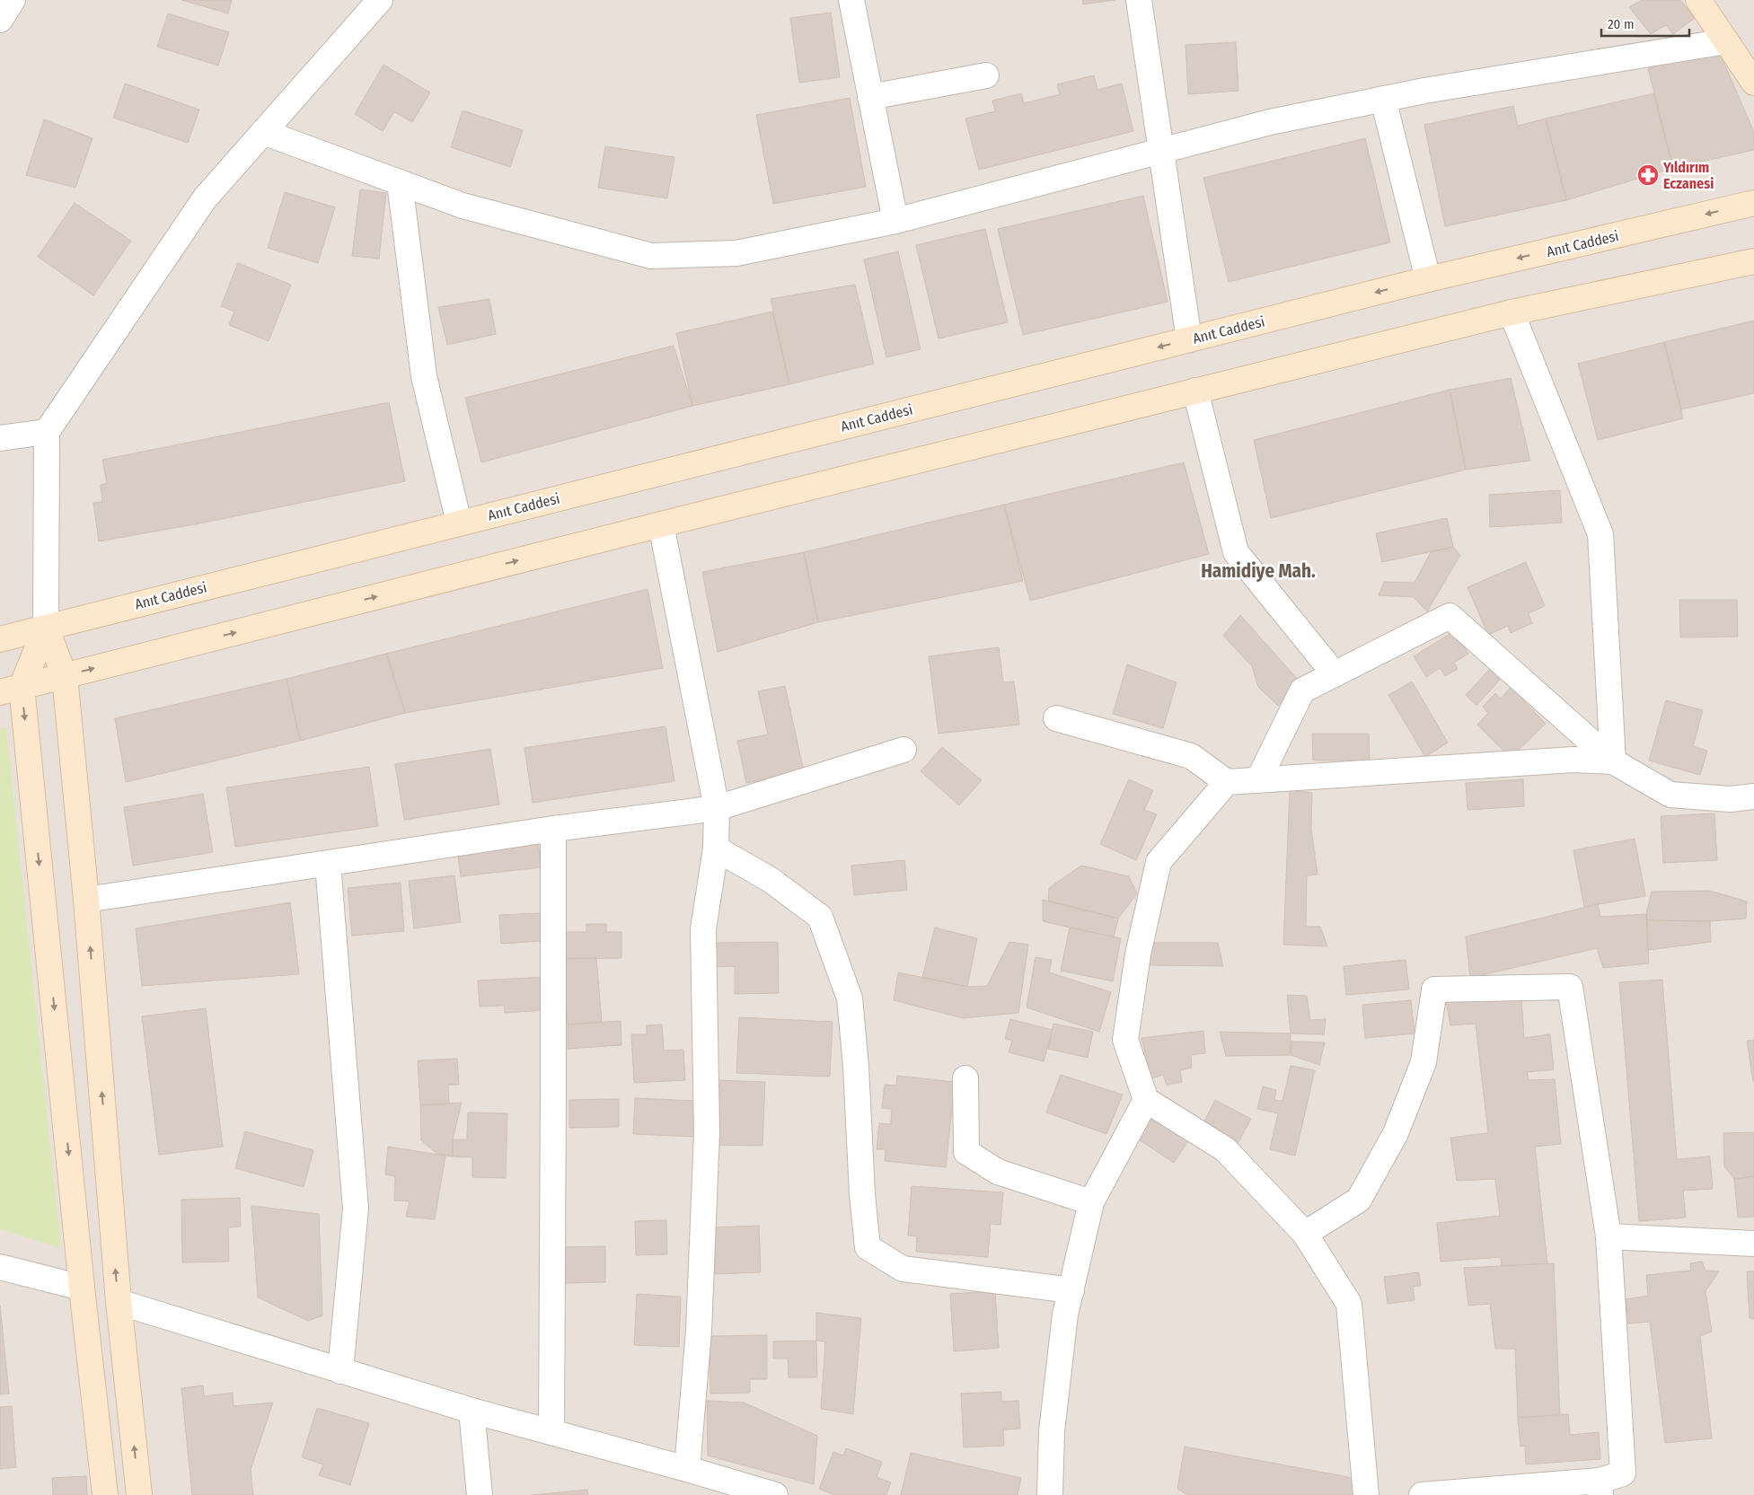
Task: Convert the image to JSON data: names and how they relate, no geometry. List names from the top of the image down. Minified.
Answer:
{"streets":{"main road":["Anıt Caddesi"]},"districts":["Hamidiye Mah."],"places":{"pharmacy":["Yıldırım Eczanesi"]},"scale_bar":"20 m"}
